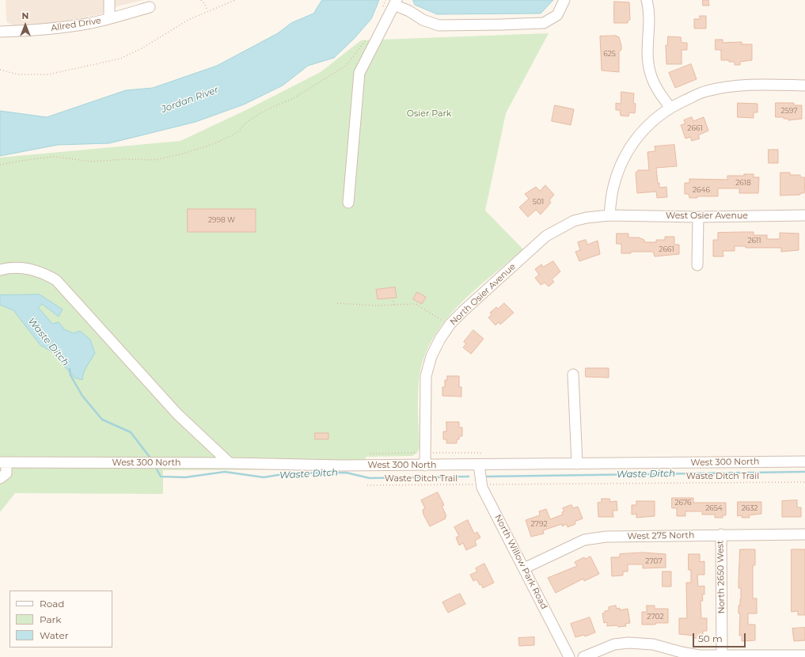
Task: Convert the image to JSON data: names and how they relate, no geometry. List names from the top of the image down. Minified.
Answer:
{"streets":{"street":["Allred Drive","West Osier Avenue","North Osier Avenue","West 300 North","West 275 North","North Willow Park Road","North 2650 West"],"path":["Waste Ditch Trail"]},"crossings":[["West Osier Avenue","North Osier Avenue"],["North Osier Avenue","West 300 North"],["West 300 North","North Willow Park Road"],["West 275 North","North Willow Park Road"],["West 275 North","North 2650 West"]],"water":["Jordan River","Waste Ditch"],"parks":["Osier Park"],"house_numbers":["625","2597","2661","2618","2646","501","2998 W","2611","2661","2676","2654","2632","2792","2707","2702"],"legend":["Road","Park","Water"],"scale_bar":"50 m","north":"top"}
